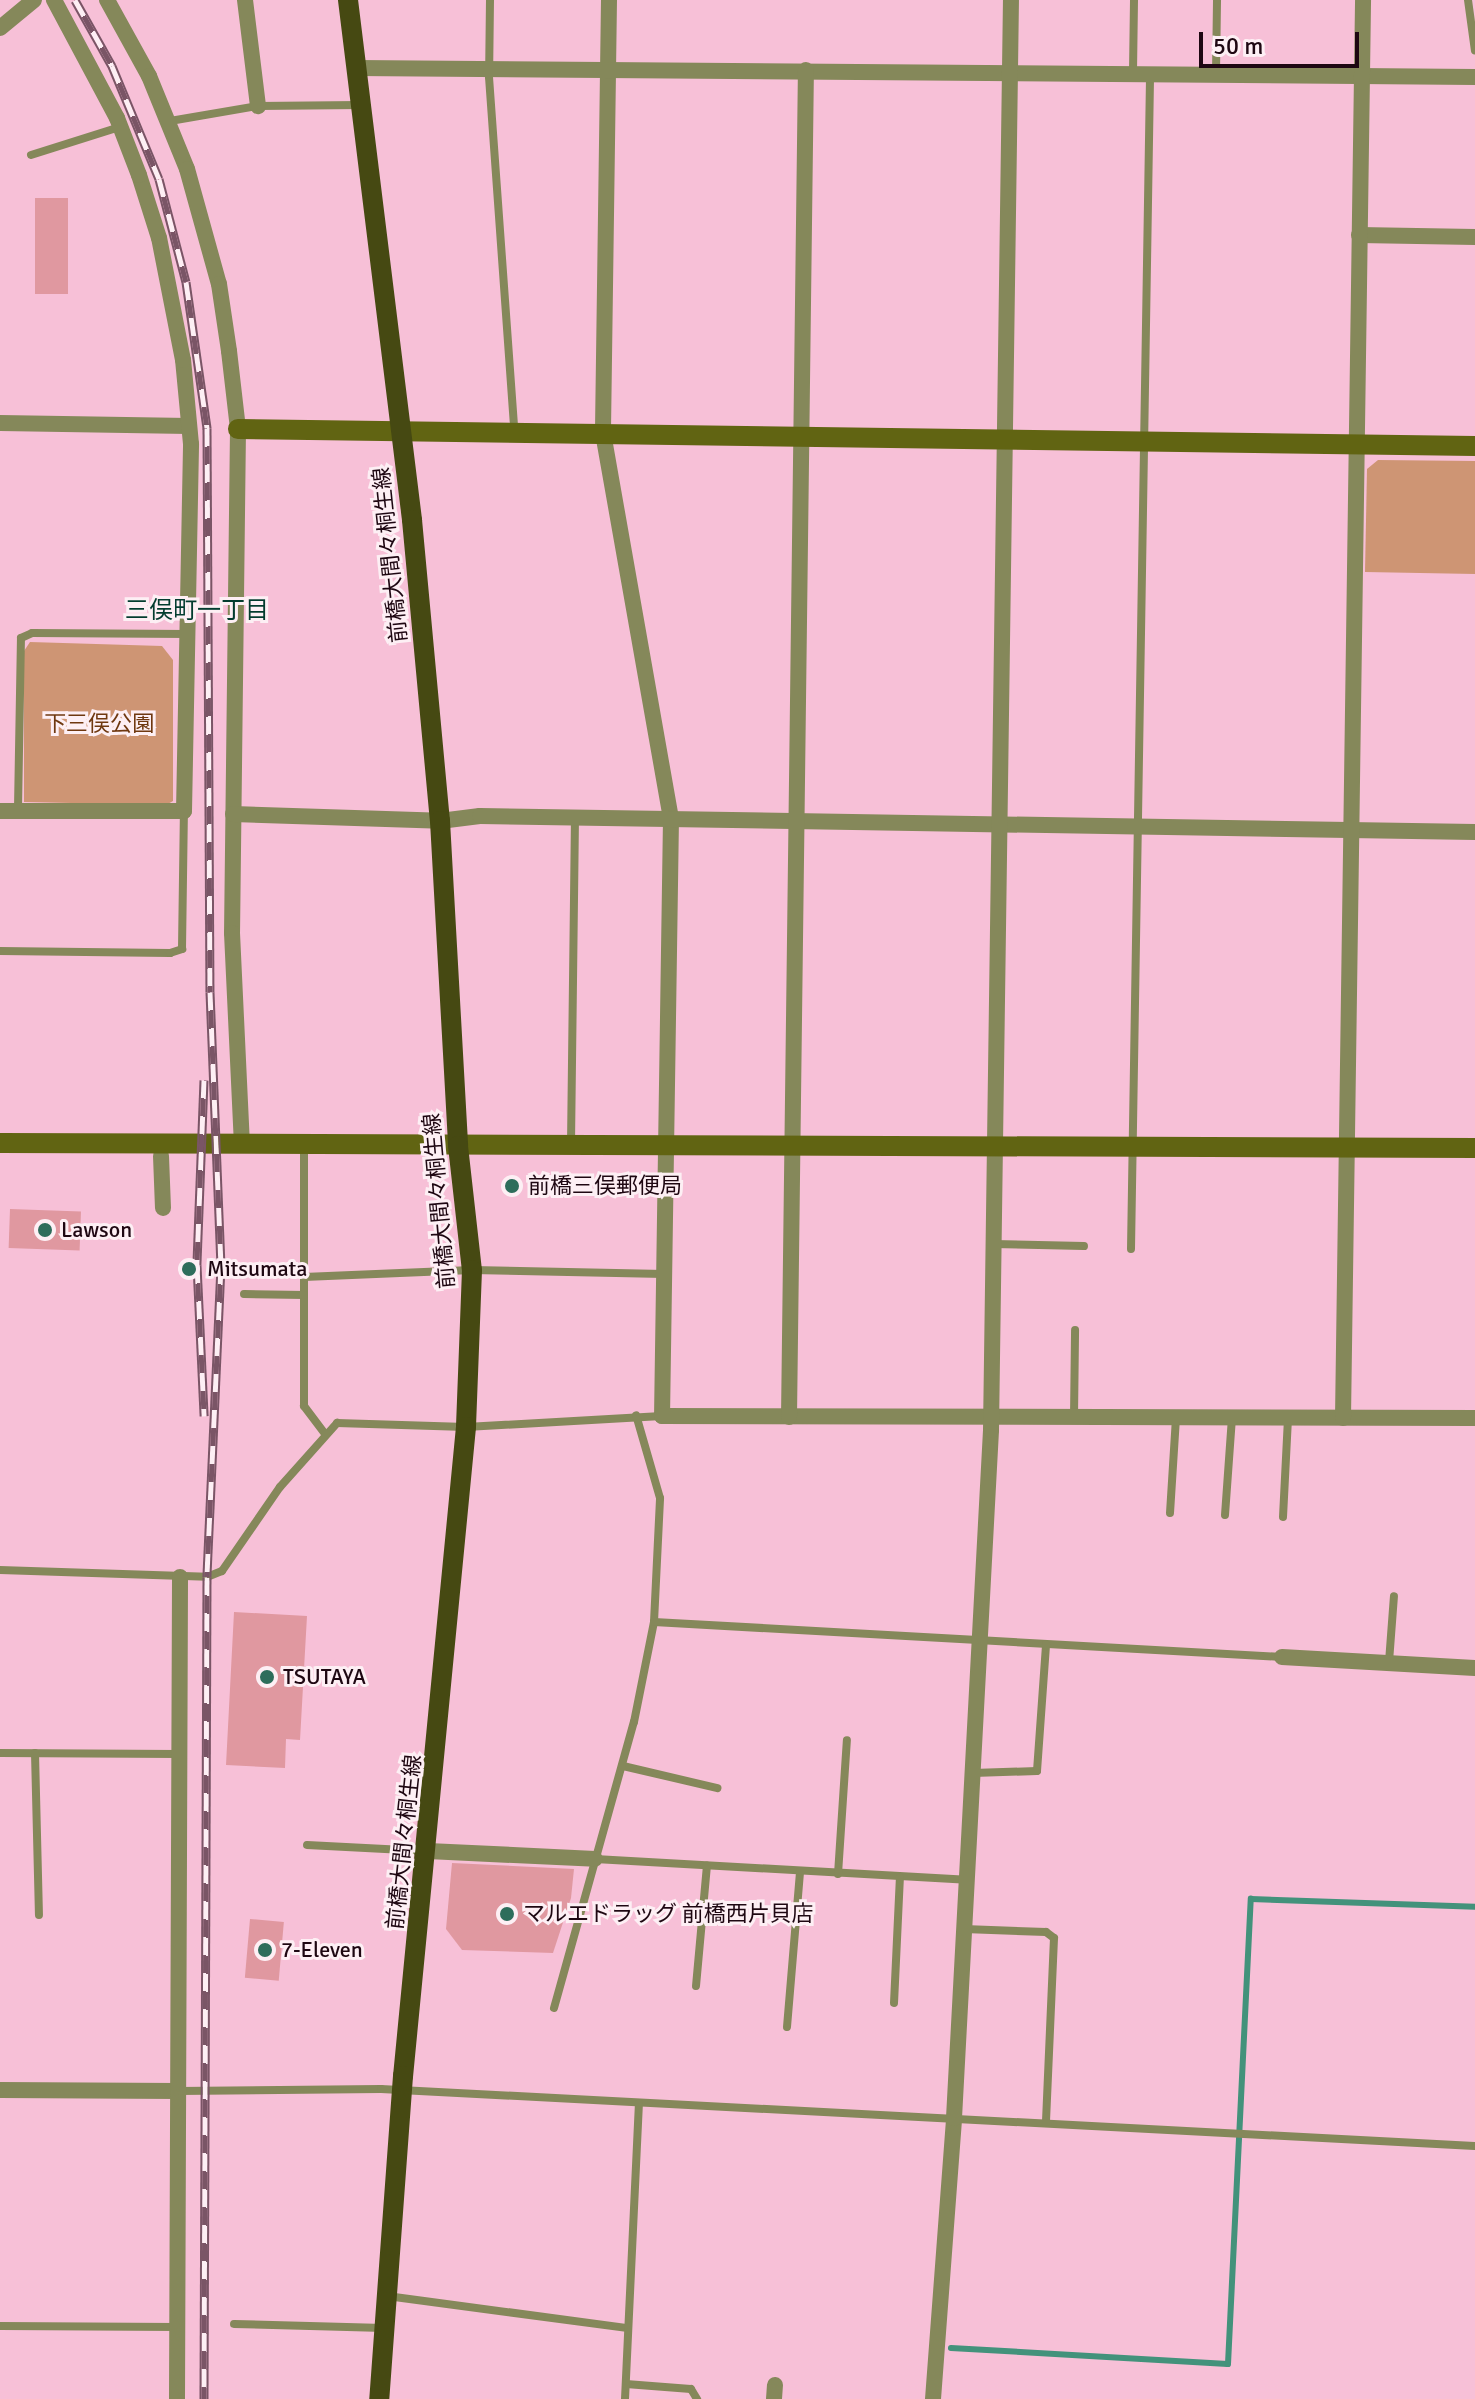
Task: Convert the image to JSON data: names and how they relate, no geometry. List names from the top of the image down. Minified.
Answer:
{"streets":{"main road":["前橋大間々桐生線"]},"districts":["三俣町一丁目"],"parks":["下三俣公園"],"places":["前橋三俣郵便局","Lawson","Mitsumata","TSUTAYA","マルエドラッグ 前橋西片貝店","7-Eleven"],"scale_bar":"50 m"}
